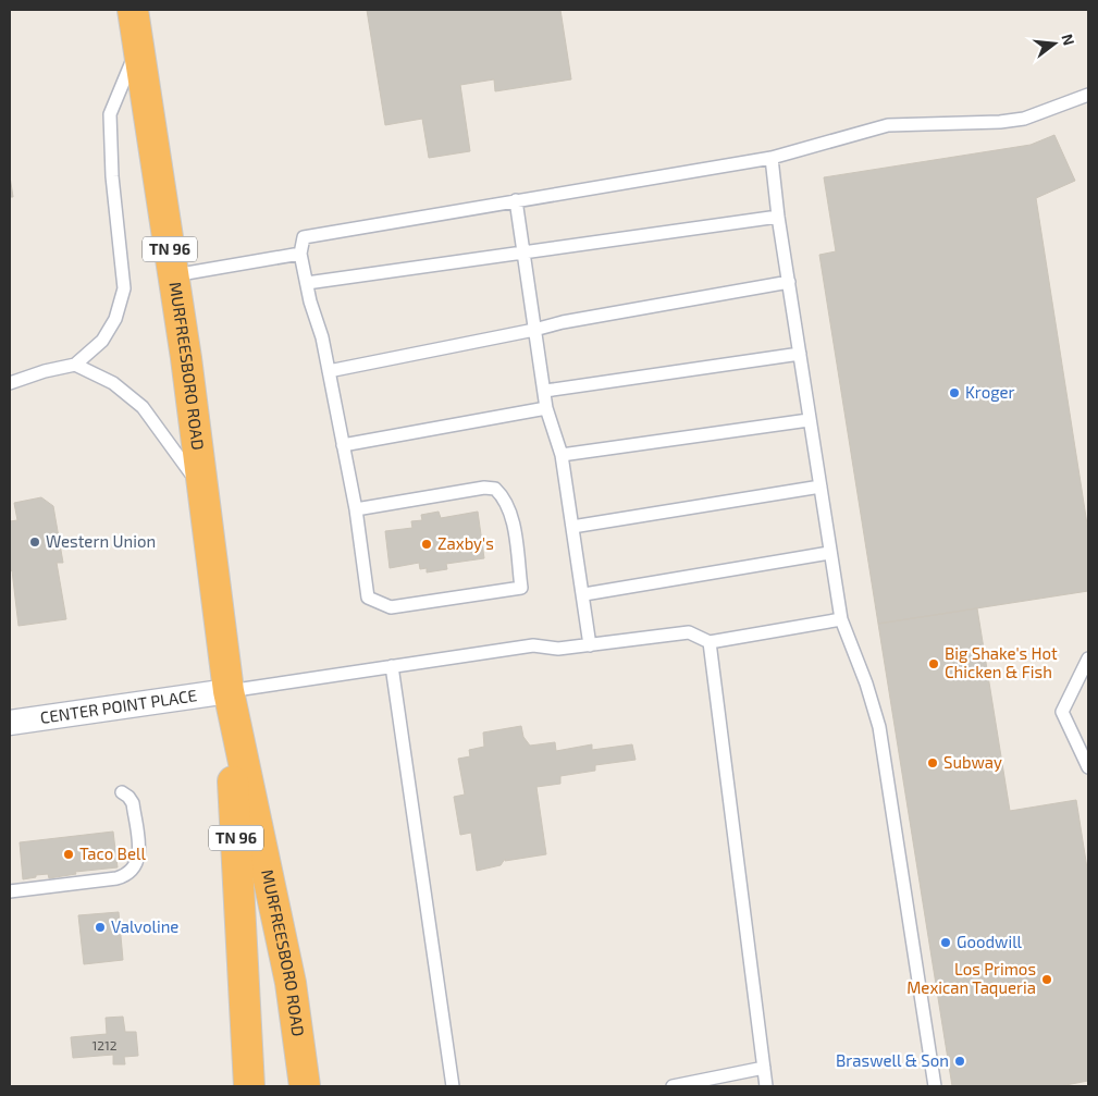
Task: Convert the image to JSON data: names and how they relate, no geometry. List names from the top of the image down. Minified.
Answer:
{"streets":{"highway":["TN 96","MURFREESBORO ROAD"],"street":["CENTER POINT PLACE"]},"crossings":[["MURFREESBORO ROAD","CENTER POINT PLACE"]],"places":["Kroger","Western Union","Zaxby's","Big Shake's Hot Chicken & Fish","Subway","Taco Bell","Valvoline","Goodwill","Los Primos Mexican Taqueria","Braswell & Son"],"house_numbers":["1212"],"north":"right"}
